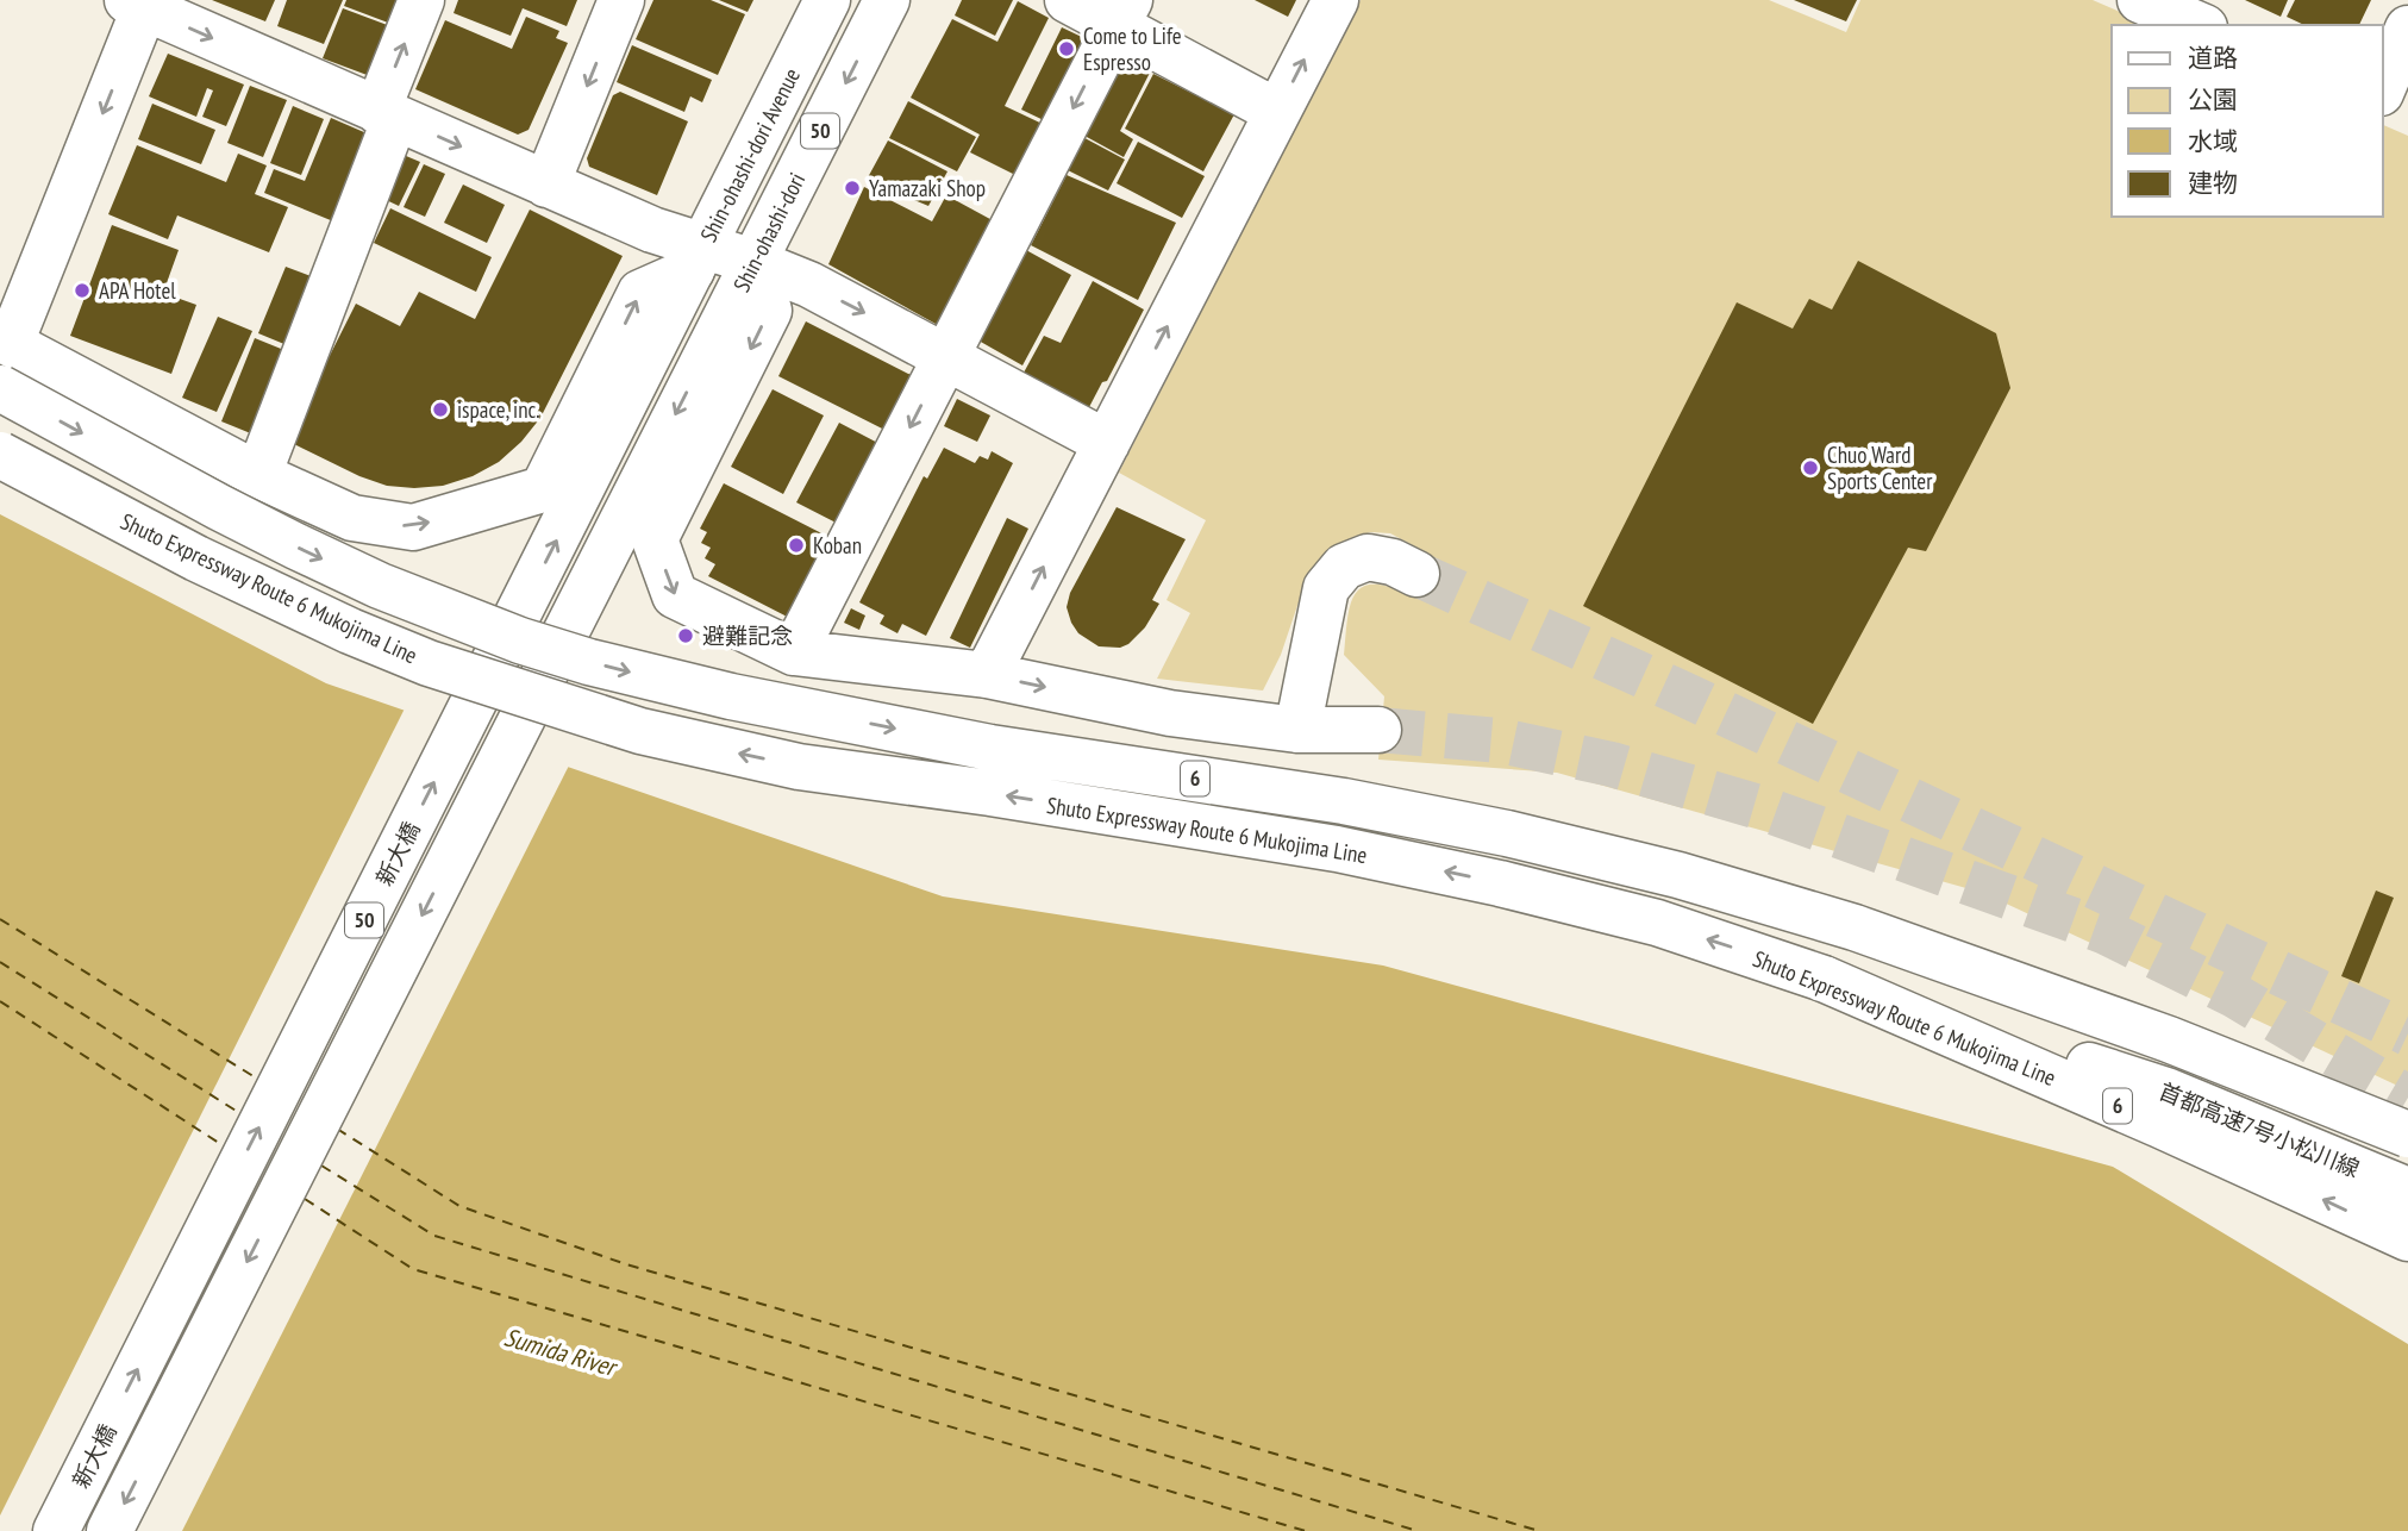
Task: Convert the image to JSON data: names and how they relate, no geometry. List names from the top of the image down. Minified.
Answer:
{"streets":{"main road":["50","Shin-ohashi-dori Avenue","Shin-ohashi-dori","Shuto Expressway Route 6 Mukojima Line","6","新大橋","首都高速7号小松川線"]},"crossings":[["Shin-ohashi-dori Avenue","新大橋"],["Shuto Expressway Route 6 Mukojima Line","首都高速7号小松川線"]],"water":["Sumida River"],"places":["Come to Life Espresso","Yamazaki Shop","APA Hotel","ispace, inc.","Chuo Ward Sports Center","Koban","避難記念"],"legend":["道路","公園","水域","建物"]}
